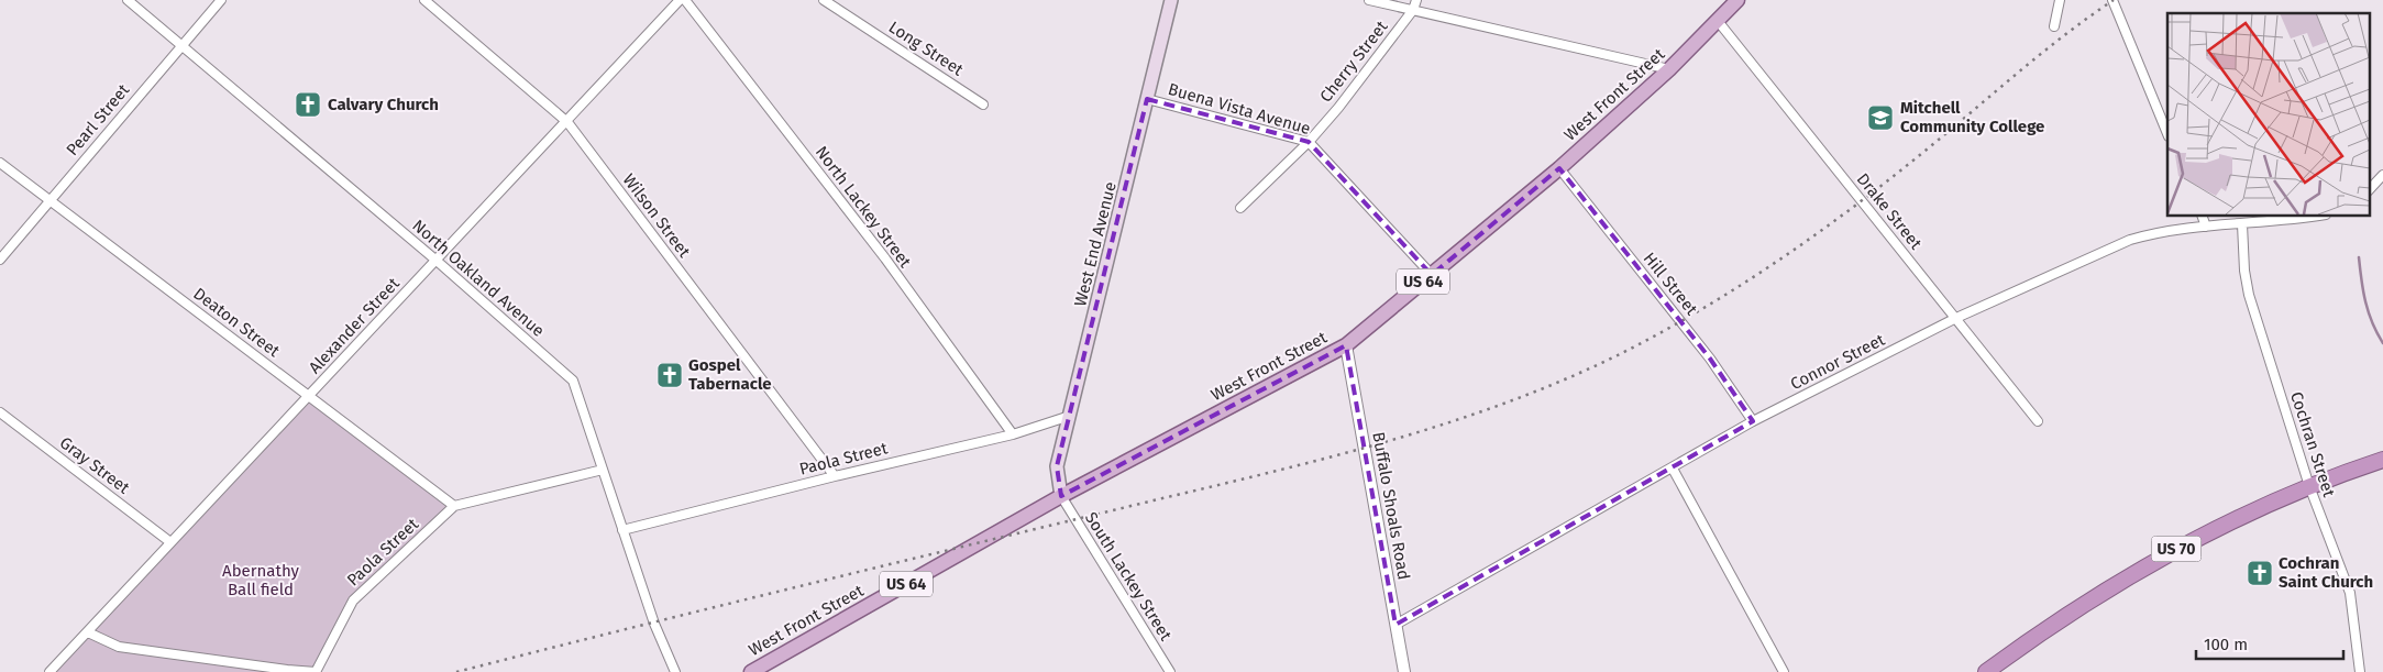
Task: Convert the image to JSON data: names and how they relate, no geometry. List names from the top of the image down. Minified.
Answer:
{"streets":{"highway":["US 70"],"main road":["West Front Street","West End Avenue","US 64"],"street":["Long Street","Cherry Street","Buena Vista Avenue","Pearl Street","North Lackey Street","Drake Street","Wilson Street","North Oakland Avenue","Hill Street","Deaton Street","Alexander Street","Connor Street","Cochran Street","Paola Street","Gray Street","Buffalo Shoals Road","South Lackey Street"]},"crossings":[["Cherry Street","Buena Vista Avenue"],["West Front Street","Buena Vista Avenue"],["West Front Street","Drake Street"],["West Front Street","West End Avenue"],["West Front Street","Hill Street"],["West Front Street","Buffalo Shoals Road"],["West Front Street","South Lackey Street"],["Buena Vista Avenue","West End Avenue"],["Pearl Street","North Oakland Avenue"],["Pearl Street","Deaton Street"],["North Lackey Street","Paola Street"],["Drake Street","Connor Street"],["Wilson Street","Alexander Street"],["Wilson Street","Paola Street"],["West End Avenue","Paola Street"],["West End Avenue","South Lackey Street"],["North Oakland Avenue","Alexander Street"],["North Oakland Avenue","Paola Street"],["Hill Street","Connor Street"],["Deaton Street","Alexander Street"],["Deaton Street","Paola Street"],["Alexander Street","Paola Street"],["Alexander Street","Gray Street"],["Connor Street","Cochran Street"],["Connor Street","Buffalo Shoals Road"],["Cochran Street","US 70"]],"parks":["Abernathy Ball field"],"places":{"church":["Calvary Church","Gospel Tabernacle","Cochran Saint Church"],"school or university":["Mitchell Community College"]},"scale_bar":"100 m"}
